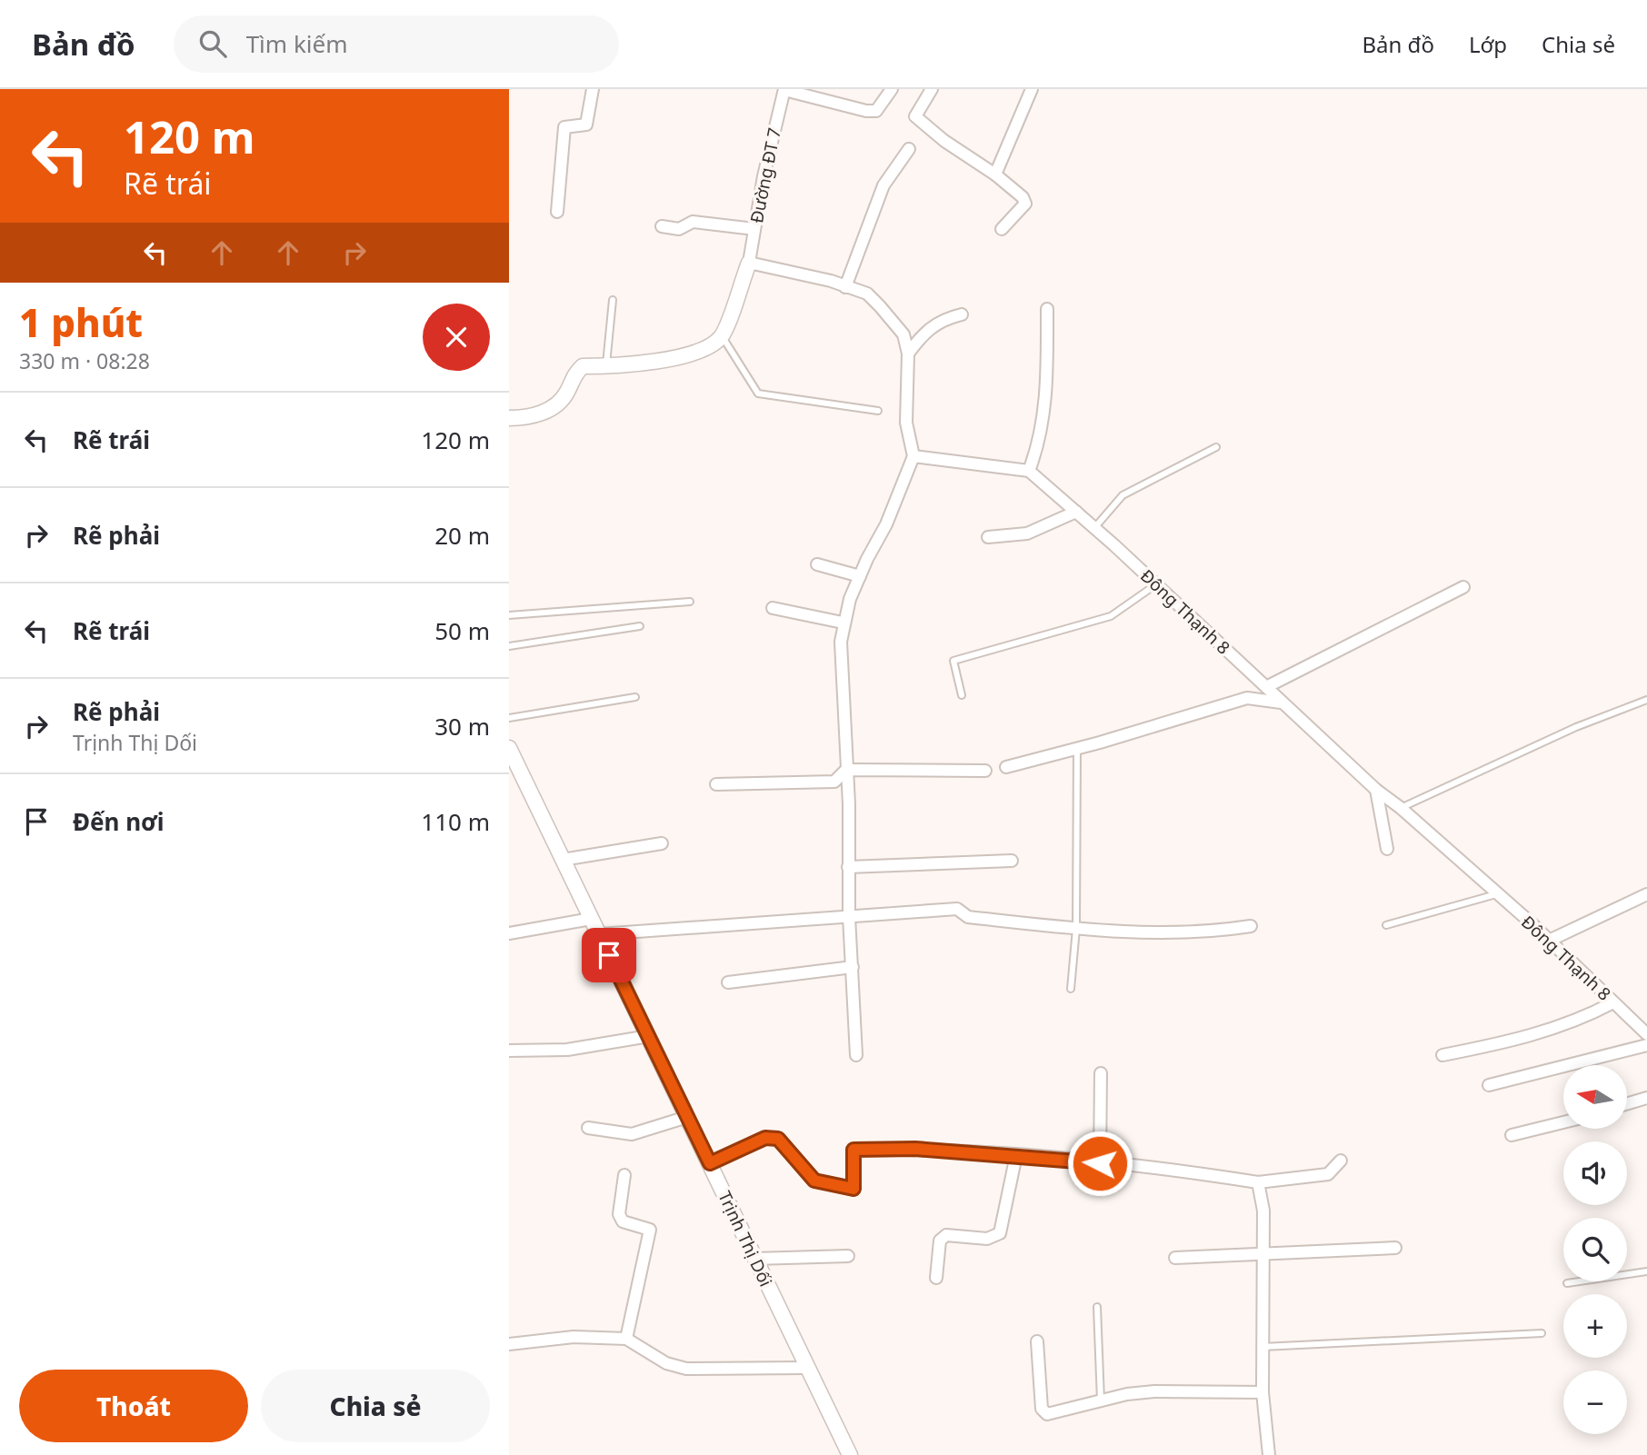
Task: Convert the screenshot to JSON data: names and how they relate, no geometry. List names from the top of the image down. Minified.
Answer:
{"streets":{"street":["Đường ĐT 7","Đông Thạnh 8","Trịnh Thị Dối"]},"north":"left","page":{"header":"Bản đồ","search":"Tìm kiếm","nav":["Bản đồ","Lớp","Chia sẻ"],"turn":["120 m","Rẽ trái"],"heading":["1 phút","330 m · 08:28"],"list":[{"name":"Rẽ trái","value":"120 m"},{"name":"Rẽ phải","value":"20 m"},{"name":"Rẽ trái","value":"50 m"},{"name":"Rẽ phải","note":"Trịnh Thị Dối","value":"30 m"},{"name":"Đến nơi","value":"110 m"}],"map_buttons":["+","−"],"buttons":["Thoát","Chia sẻ"]}}
